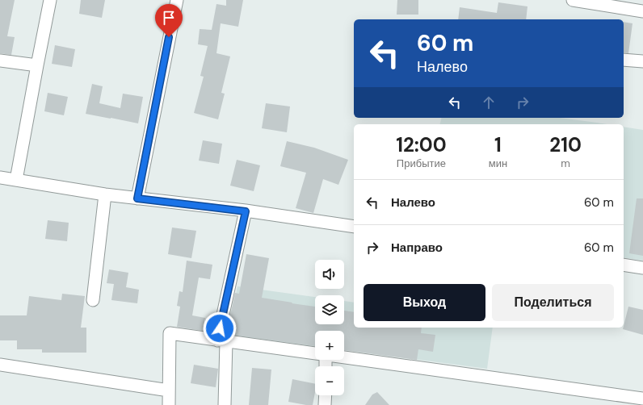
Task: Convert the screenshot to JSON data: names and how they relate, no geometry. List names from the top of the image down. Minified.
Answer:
{"page":{"turn":["60 m","Налево"],"eta":["12:00","Прибытие","1","мин","210","m"],"list":[{"name":"Налево","value":"60 m"},{"name":"Направо","value":"60 m"}],"map_buttons":["+","−"],"buttons":["Выход","Поделиться"]}}
